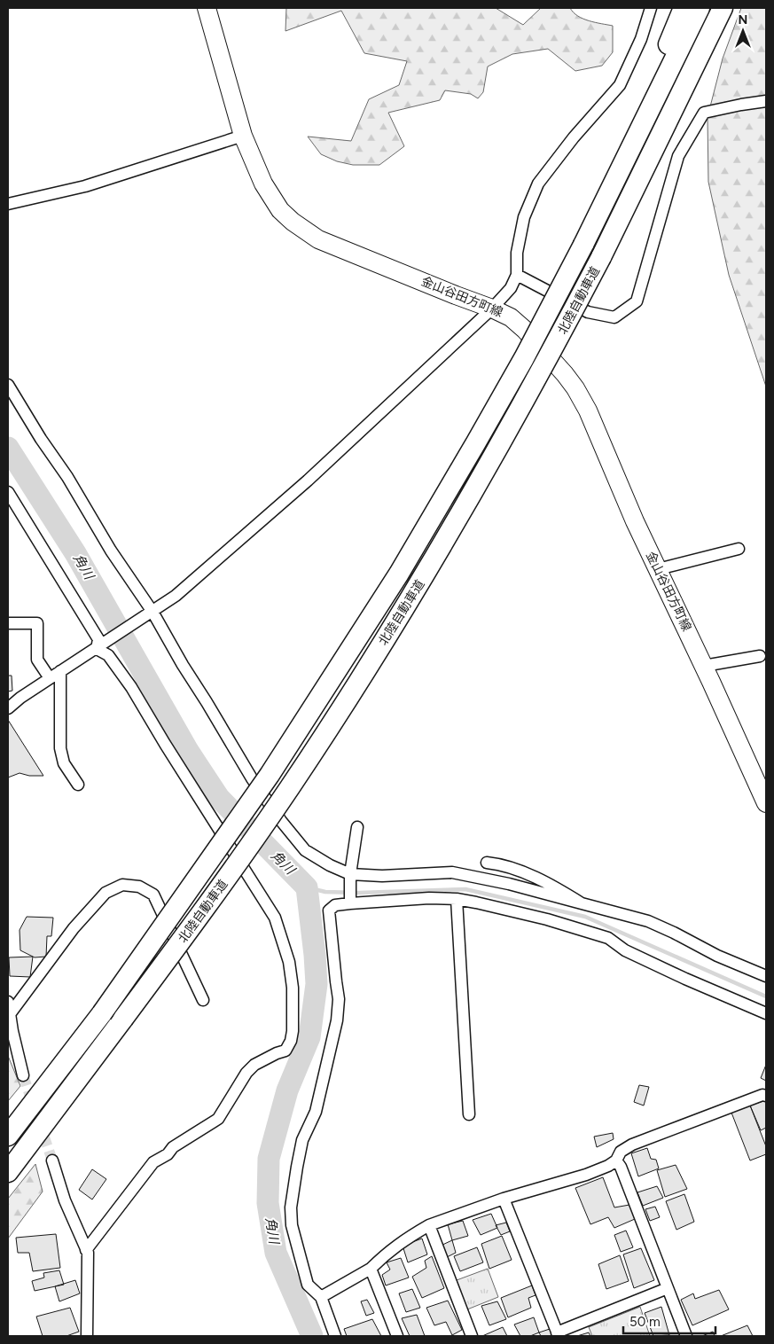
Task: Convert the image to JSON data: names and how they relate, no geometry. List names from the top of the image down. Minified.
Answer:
{"streets":{"highway":["北陸自動車道"],"main road":["金山谷田方町線"]},"water":["角川"],"scale_bar":"50 m","north":"top"}
